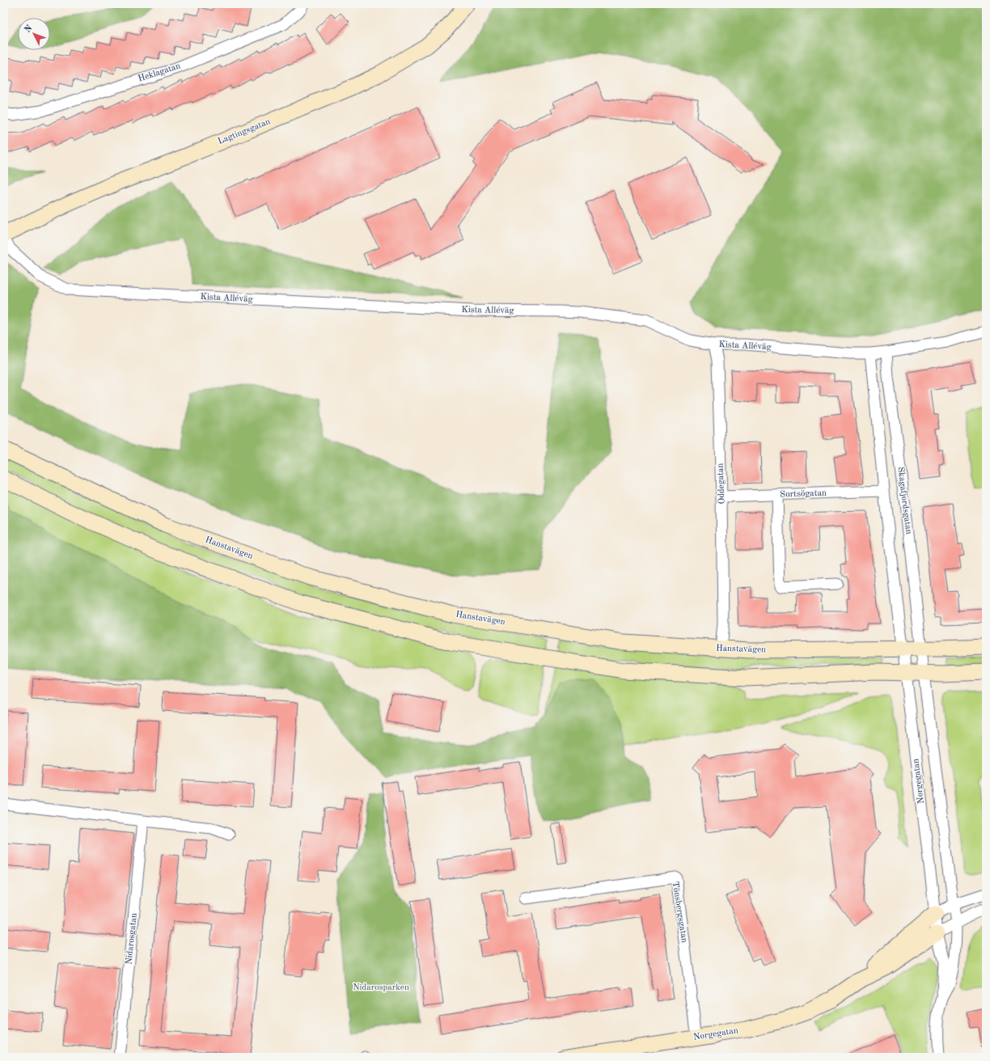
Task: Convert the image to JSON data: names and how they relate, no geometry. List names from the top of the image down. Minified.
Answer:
{"streets":{"main road":["Lagtingsgatan","Hanstavägen","Norgegatan"],"street":["Heklagatan","Kista Alléväg","Oddegatan","Surtsögatan","Skagafjordsgatan","Tönsbergsgatan","Nidarosgatan"]},"crossings":[["Lagtingsgatan","Kista Alléväg"],["Kista Alléväg","Oddegatan"],["Kista Alléväg","Skagafjordsgatan"],["Oddegatan","Surtsögatan"],["Oddegatan","Hanstavägen"],["Surtsögatan","Skagafjordsgatan"],["Skagafjordsgatan","Hanstavägen"],["Skagafjordsgatan","Norgegatan"],["Hanstavägen","Norgegatan"],["Norgegatan","Tönsbergsgatan"]],"parks":["Nidarosparken"],"north":"top left"}
